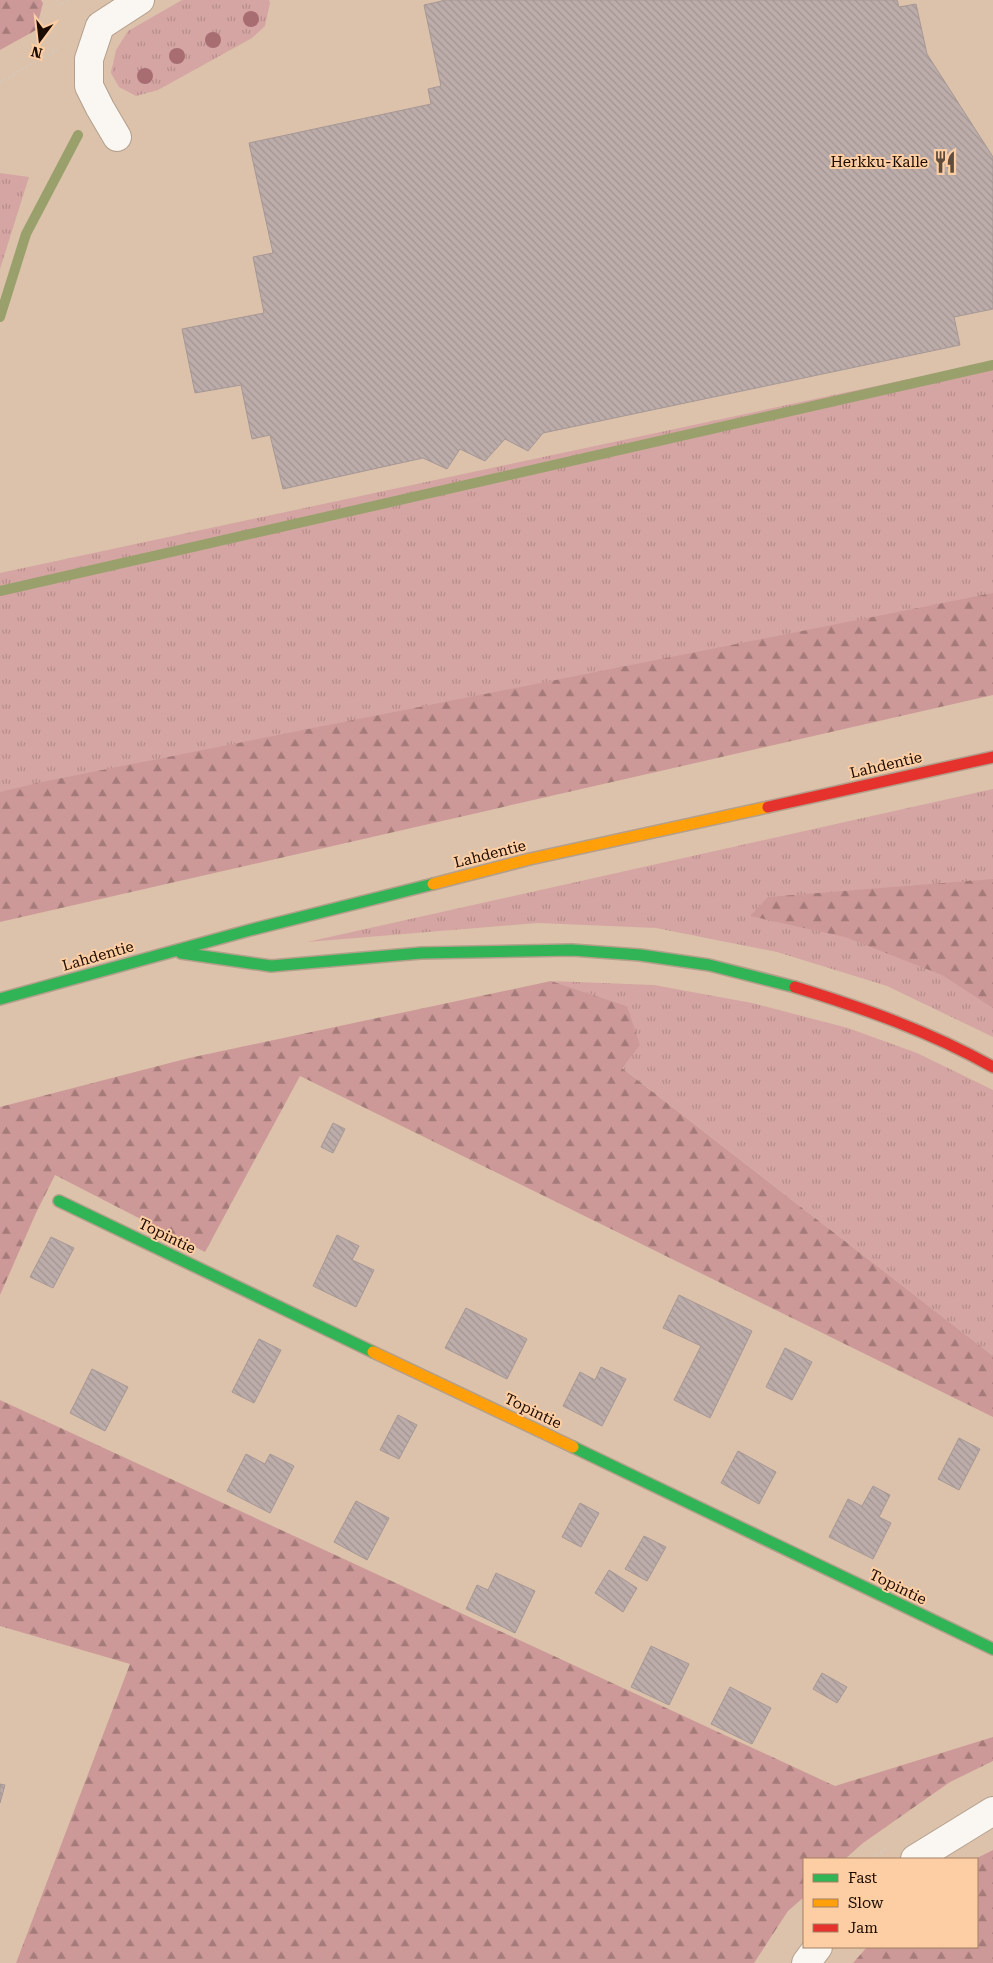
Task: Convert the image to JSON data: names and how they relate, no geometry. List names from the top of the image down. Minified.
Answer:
{"streets":{"main road":["Lahdentie","Topintie"]},"places":{"restaurant":["Herkku-Kalle"]},"legend":["Fast","Slow","Jam"],"north":"bottom"}
